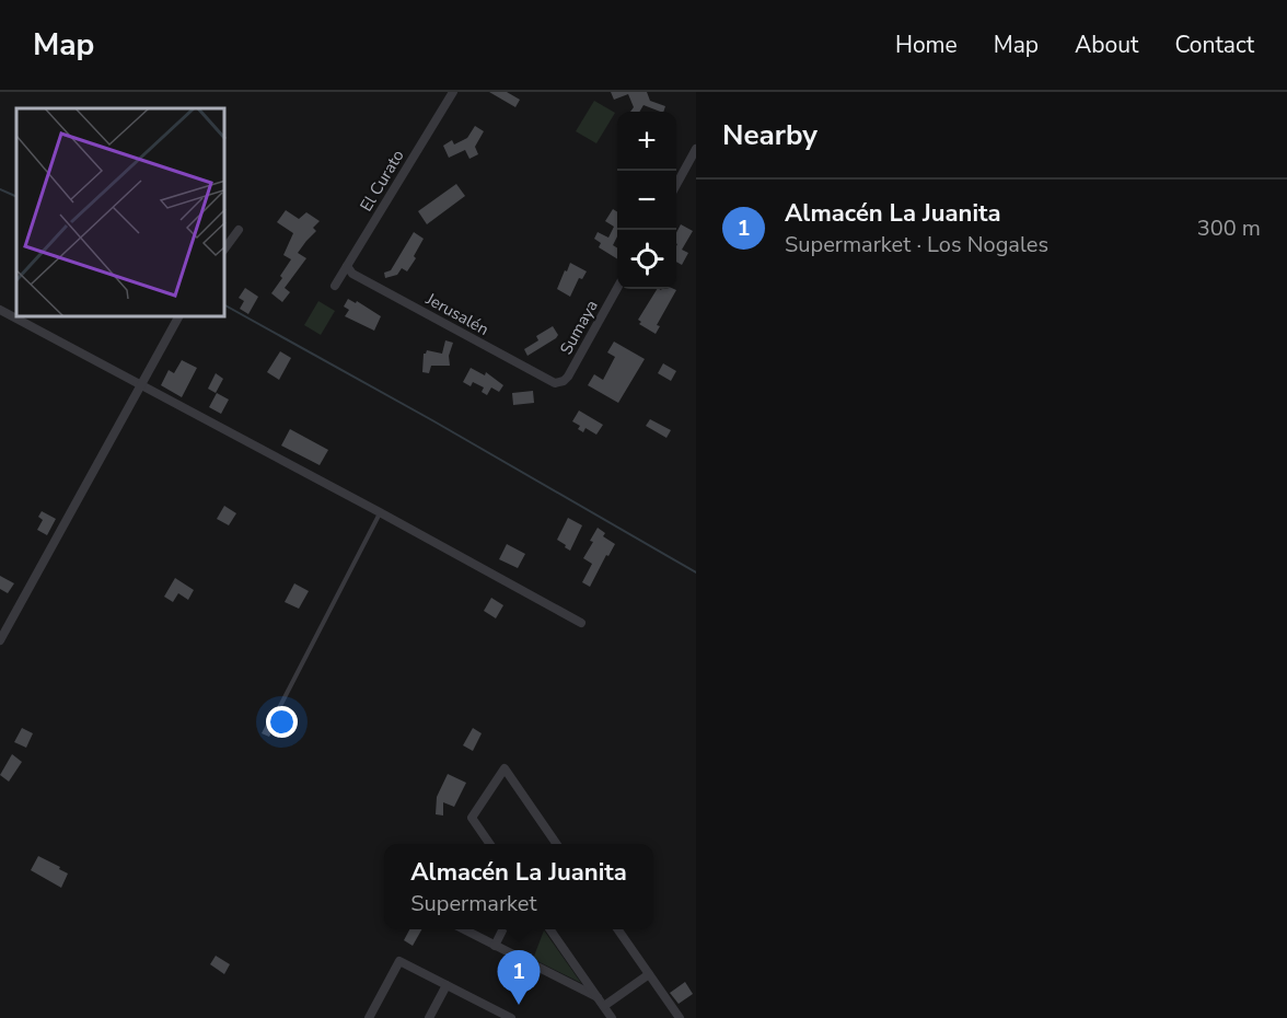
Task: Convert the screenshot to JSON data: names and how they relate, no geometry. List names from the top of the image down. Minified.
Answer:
{"streets":{"street":["El Curato","Jerusalén","Sumaya"]},"crossings":[["El Curato","Jerusalén"],["Jerusalén","Sumaya"]],"page":{"header":"Map","nav":["Home","Map","About","Contact"],"heading":"Nearby","map_buttons":["+","−"],"list":[{"mark":"1","name":"Almacén La Juanita","note":"Supermarket · Los Nogales","value":"300 m"}],"popup":["Almacén La Juanita","Supermarket"],"pins":"1"}}
